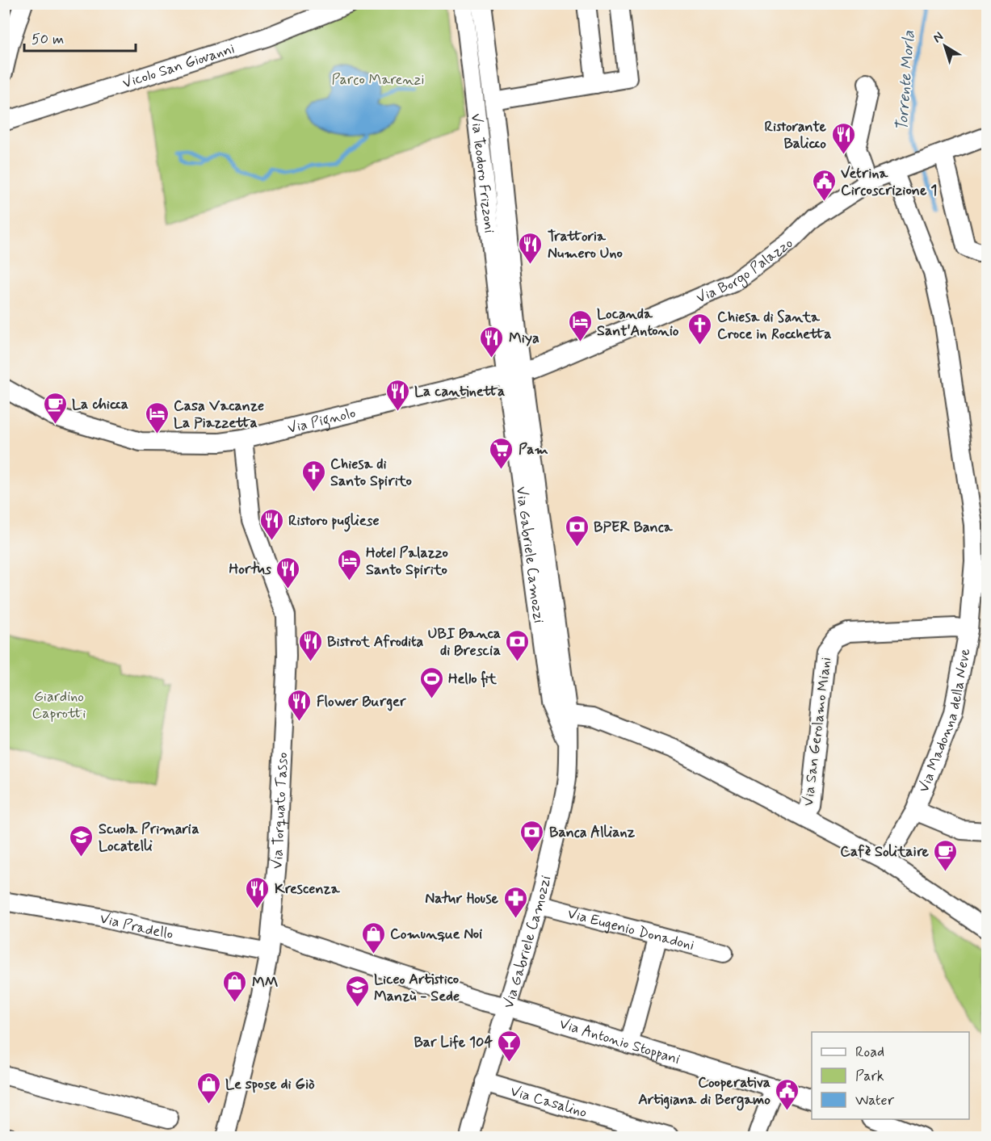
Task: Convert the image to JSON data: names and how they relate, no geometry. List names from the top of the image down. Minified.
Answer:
{"streets":{"street":["Vicolo San Giovanni","Via Teodoro Frizzoni","Via Borgo Palazzo","Via Pignolo","Via Gabriele Camozzi","Via Madonna della Neve","Via San Gerolamo Miani","Via Torquato Tasso","Via Pradello","Via Eugenio Donadoni","Via Antonio Stoppani","Via Casalino"]},"crossings":[["Via Borgo Palazzo","Via Pignolo"],["Via Borgo Palazzo","Via Gabriele Camozzi"],["Via Borgo Palazzo","Via Madonna della Neve"],["Via Pignolo","Via Gabriele Camozzi"],["Via Pignolo","Via Torquato Tasso"],["Via Gabriele Camozzi","Via Eugenio Donadoni"],["Via Gabriele Camozzi","Via Antonio Stoppani"],["Via Gabriele Camozzi","Via Casalino"],["Via Madonna della Neve","Via San Gerolamo Miani"],["Via Torquato Tasso","Via Pradello"],["Via Torquato Tasso","Via Antonio Stoppani"]],"water":["Torrente Morla"],"parks":["Parco Marenzi","Giardino Caprotti"],"places":{"restaurant":["Ristorante Balicco","Trattoria Numero Uno","Miya","La cantinetta","Ristoro pugliese","Hortus","Bistrot Afrodita","Flower Burger","Krescenza"],"public building":["Vetrina Circoscrizione 1","Cooperativa Artigiana di Bergamo"],"hotel":["Locanda Sant'Antonio","Casa Vacanze La Piazzetta","Hotel Palazzo Santo Spirito"],"church":["Chiesa di Santa Croce in Rocchetta","Chiesa di Santo Spirito"],"cafe":["La chicca","Cafè Solitaire"],"supermarket":["Pam"],"bank":["BPER Banca","UBI Banca di Brescia","Banca Allianz"],"sports":["Hello fit"],"school or university":["Scuola Primaria Locatelli","Liceo Artistico Manzù - Sede"],"pharmacy":["Natur House"],"shop":["Comunque Noi","MM","Le spose di Giò"],"bar":["Bar Life 104"]},"legend":["Road","Park","Water"],"scale_bar":"50 m","north":"top left"}
